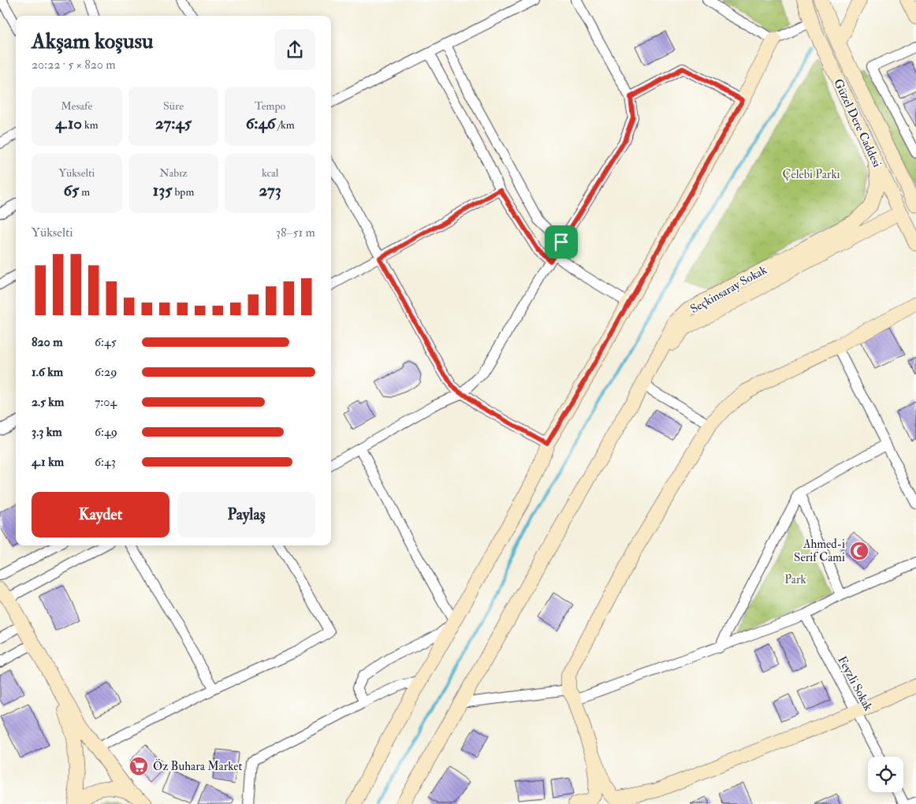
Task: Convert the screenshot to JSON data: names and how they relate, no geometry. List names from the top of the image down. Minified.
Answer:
{"streets":{"street":["Güzel Dere Caddesi","Seçkinsaray Sokak","Feyzli Sokak"]},"crossings":[["Güzel Dere Caddesi","Seçkinsaray Sokak"]],"parks":["Çelebi Parkı","Park"],"places":{"mosque":["Ahmed-i Serif Cami"],"supermarket":["Öz Buhara Market"]},"page":{"heading":["Akşam koşusu","20:22 · 5 × 820 m"],"stats":[["Mesafe","4.10 km"],["Süre","27:45"],["Tempo","6:46 /km"],["Yükselti","65 m"],["Nabız","135 bpm"],["kcal","273"]],"chart":["Yükselti","38–51 m"],"list":[{"name":"820 m","note":"6:45"},{"name":"1.6 km","note":"6:29"},{"name":"2.5 km","note":"7:04"},{"name":"3.3 km","note":"6:49"},{"name":"4.1 km","note":"6:43"}],"buttons":["Kaydet","Paylaş"]}}
